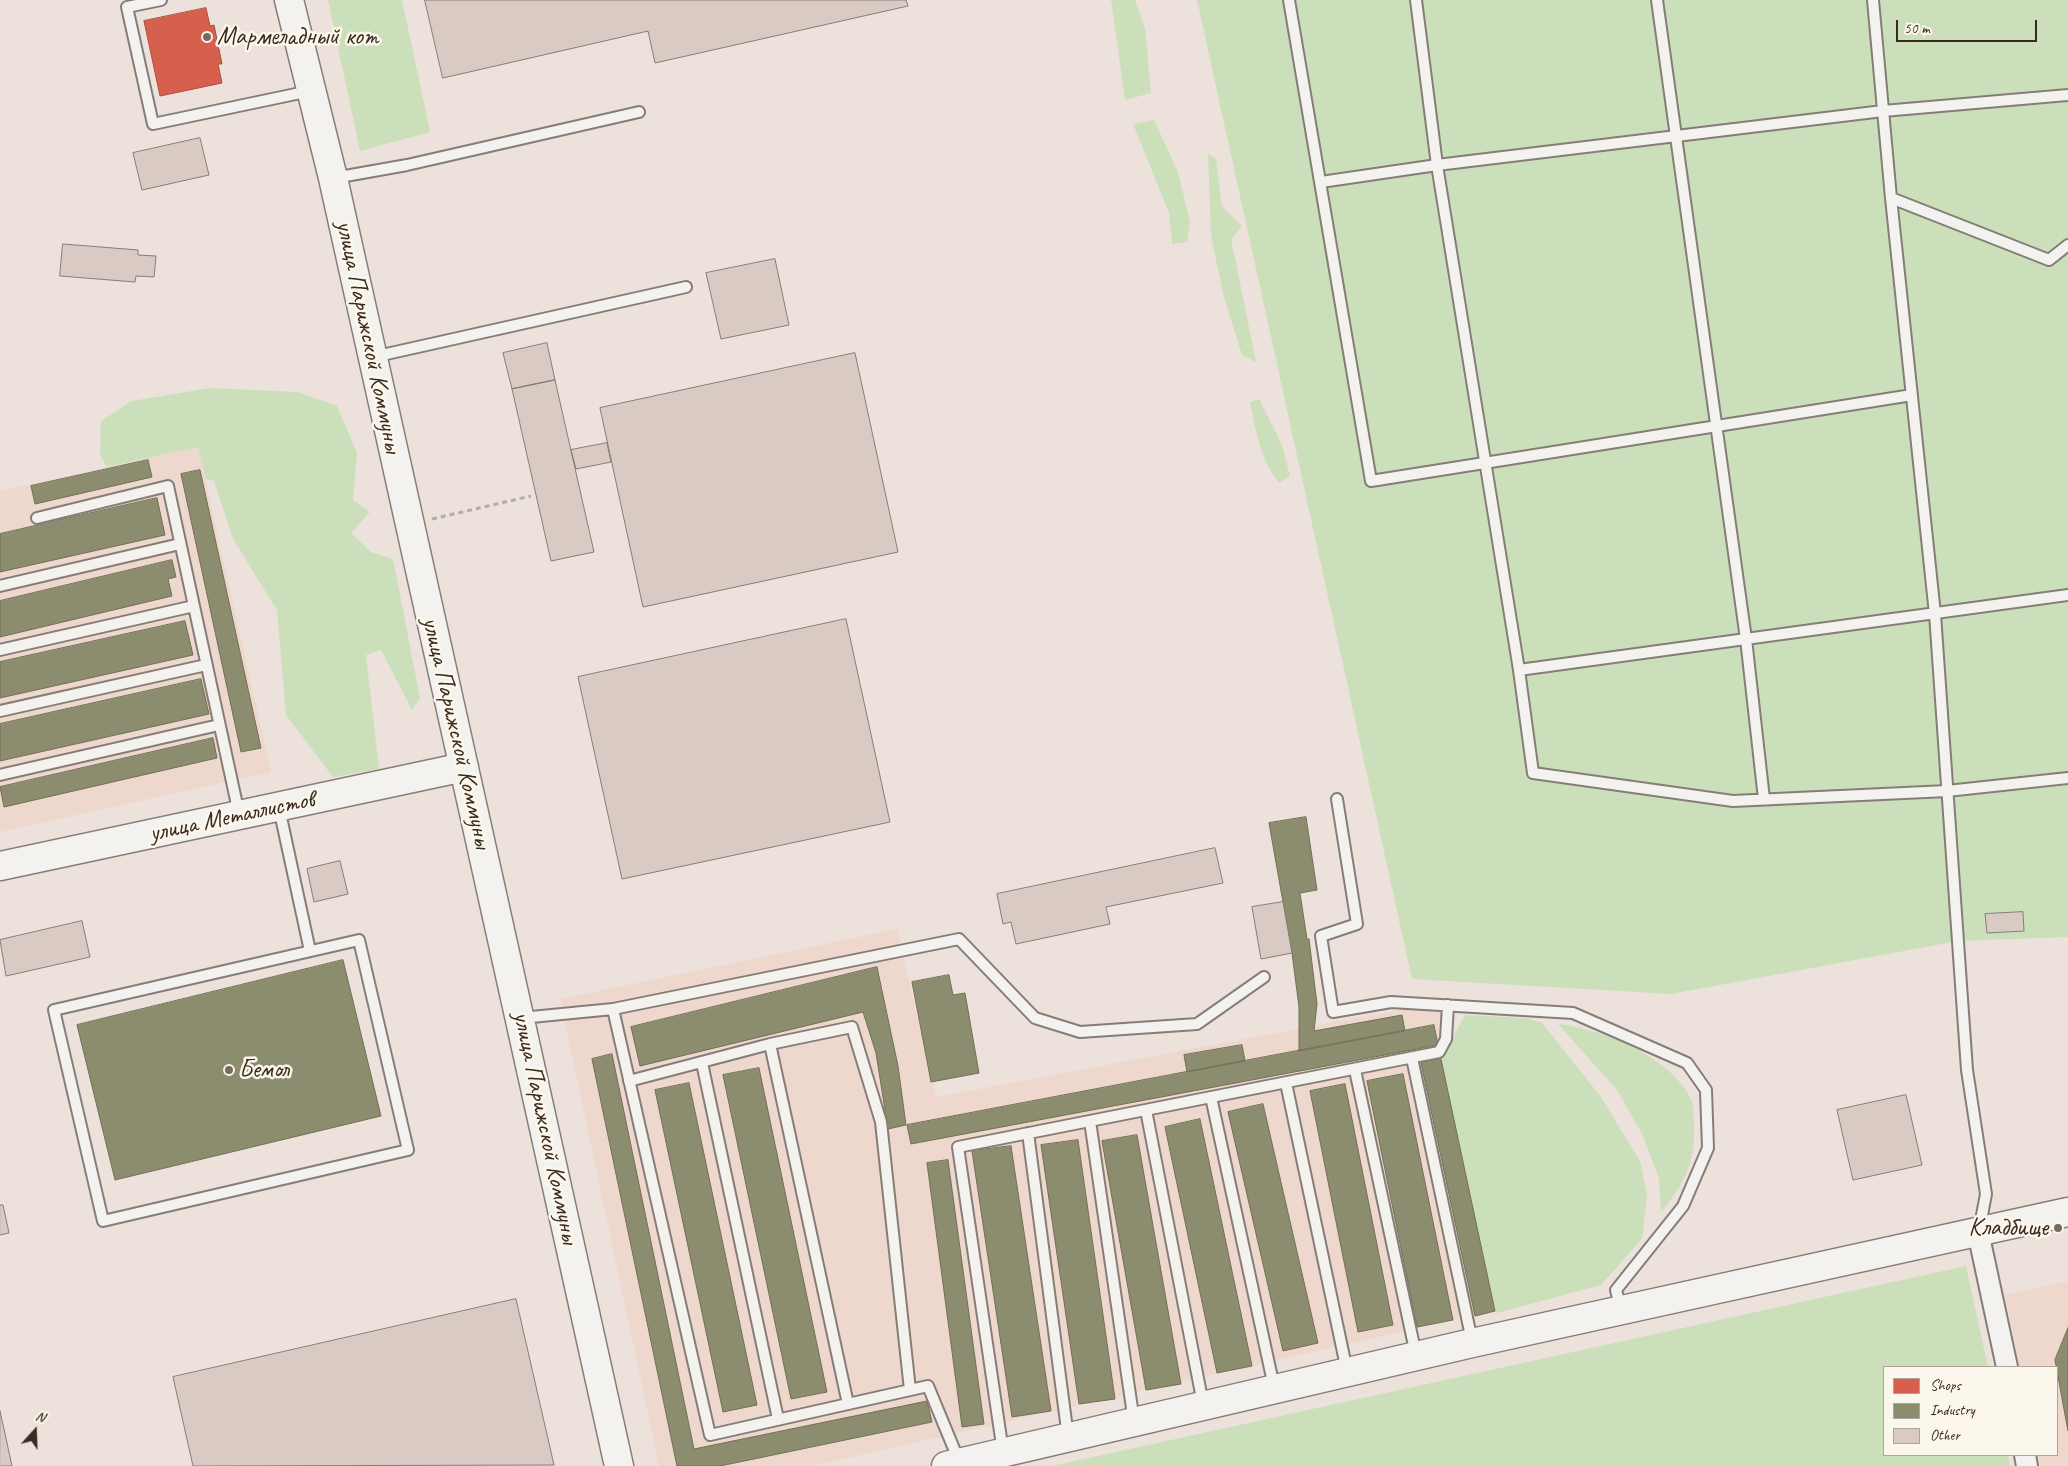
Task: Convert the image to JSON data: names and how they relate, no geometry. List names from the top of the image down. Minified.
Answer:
{"streets":{"main road":["улица Парижской Коммуны","улица Металлистов"]},"crossings":[["улица Парижской Коммуны","улица Металлистов"]],"places":["Мармеладный кот","Бемол","Кладбище"],"legend":["Shops","Industry","Other"],"scale_bar":"50 m","north":"top"}
